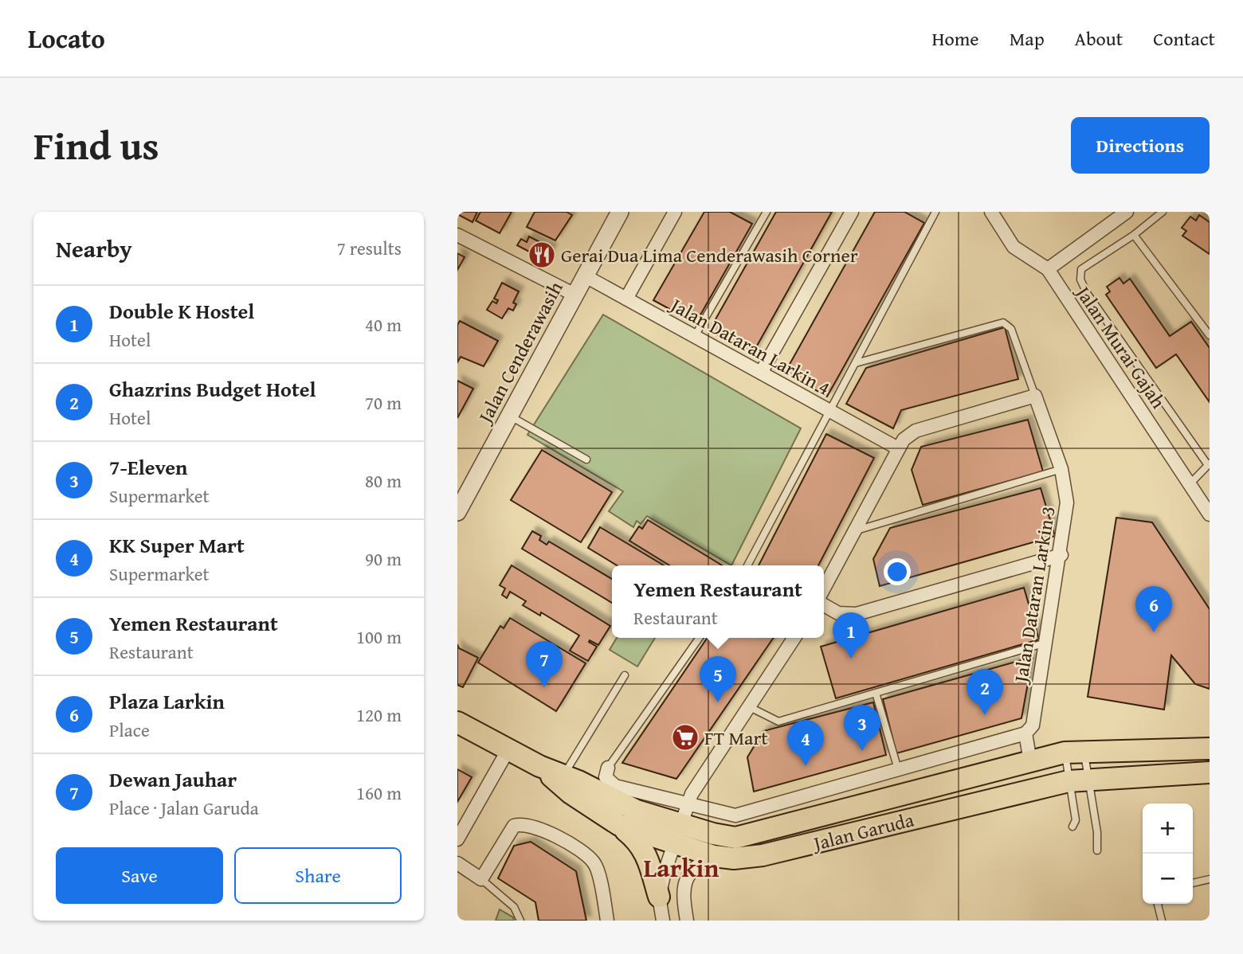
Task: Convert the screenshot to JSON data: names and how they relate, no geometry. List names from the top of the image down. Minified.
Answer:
{"streets":{"main road":["Jalan Garuda"],"street":["Jalan Dataran Larkin 4","Jalan Murai Gajah","Jalan Cenderawasih","Jalan Dataran Larkin 3"]},"crossings":[["Jalan Dataran Larkin 4","Jalan Cenderawasih"]],"districts":["Larkin"],"places":{"restaurant":["Gerai Dua Lima Cenderawasih Corner"],"supermarket":["FT Mart"]},"page":{"header":"Locato","nav":["Home","Map","About","Contact"],"title":"Find us","buttons":["Directions",["Save","Share"]],"heading":["Nearby","7 results"],"list":[{"mark":"1","name":"Double K Hostel","note":"Hotel","value":"40 m"},{"mark":"2","name":"Ghazrins Budget Hotel","note":"Hotel","value":"70 m"},{"mark":"3","name":"7-Eleven","note":"Supermarket","value":"80 m"},{"mark":"4","name":"KK Super Mart","note":"Supermarket","value":"90 m"},{"mark":"5","name":"Yemen Restaurant","note":"Restaurant","value":"100 m"},{"mark":"6","name":"Plaza Larkin","note":"Place","value":"120 m"},{"mark":"7","name":"Dewan Jauhar","note":"Place · Jalan Garuda","value":"160 m"}],"popup":["Yemen Restaurant","Restaurant"],"pins":["6","1","7","5","2","3","4"],"map_buttons":["+","−"]}}
